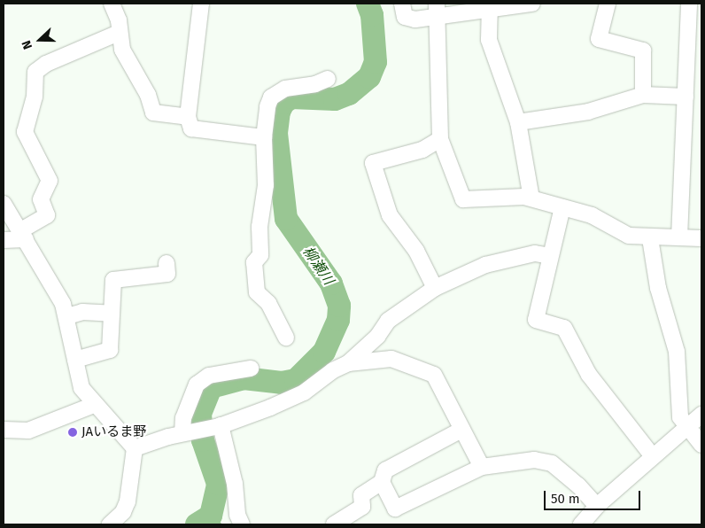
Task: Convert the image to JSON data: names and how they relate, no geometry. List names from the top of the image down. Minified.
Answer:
{"water":["柳瀬川"],"places":["JAいるま野"],"scale_bar":"50 m","north":"left"}
